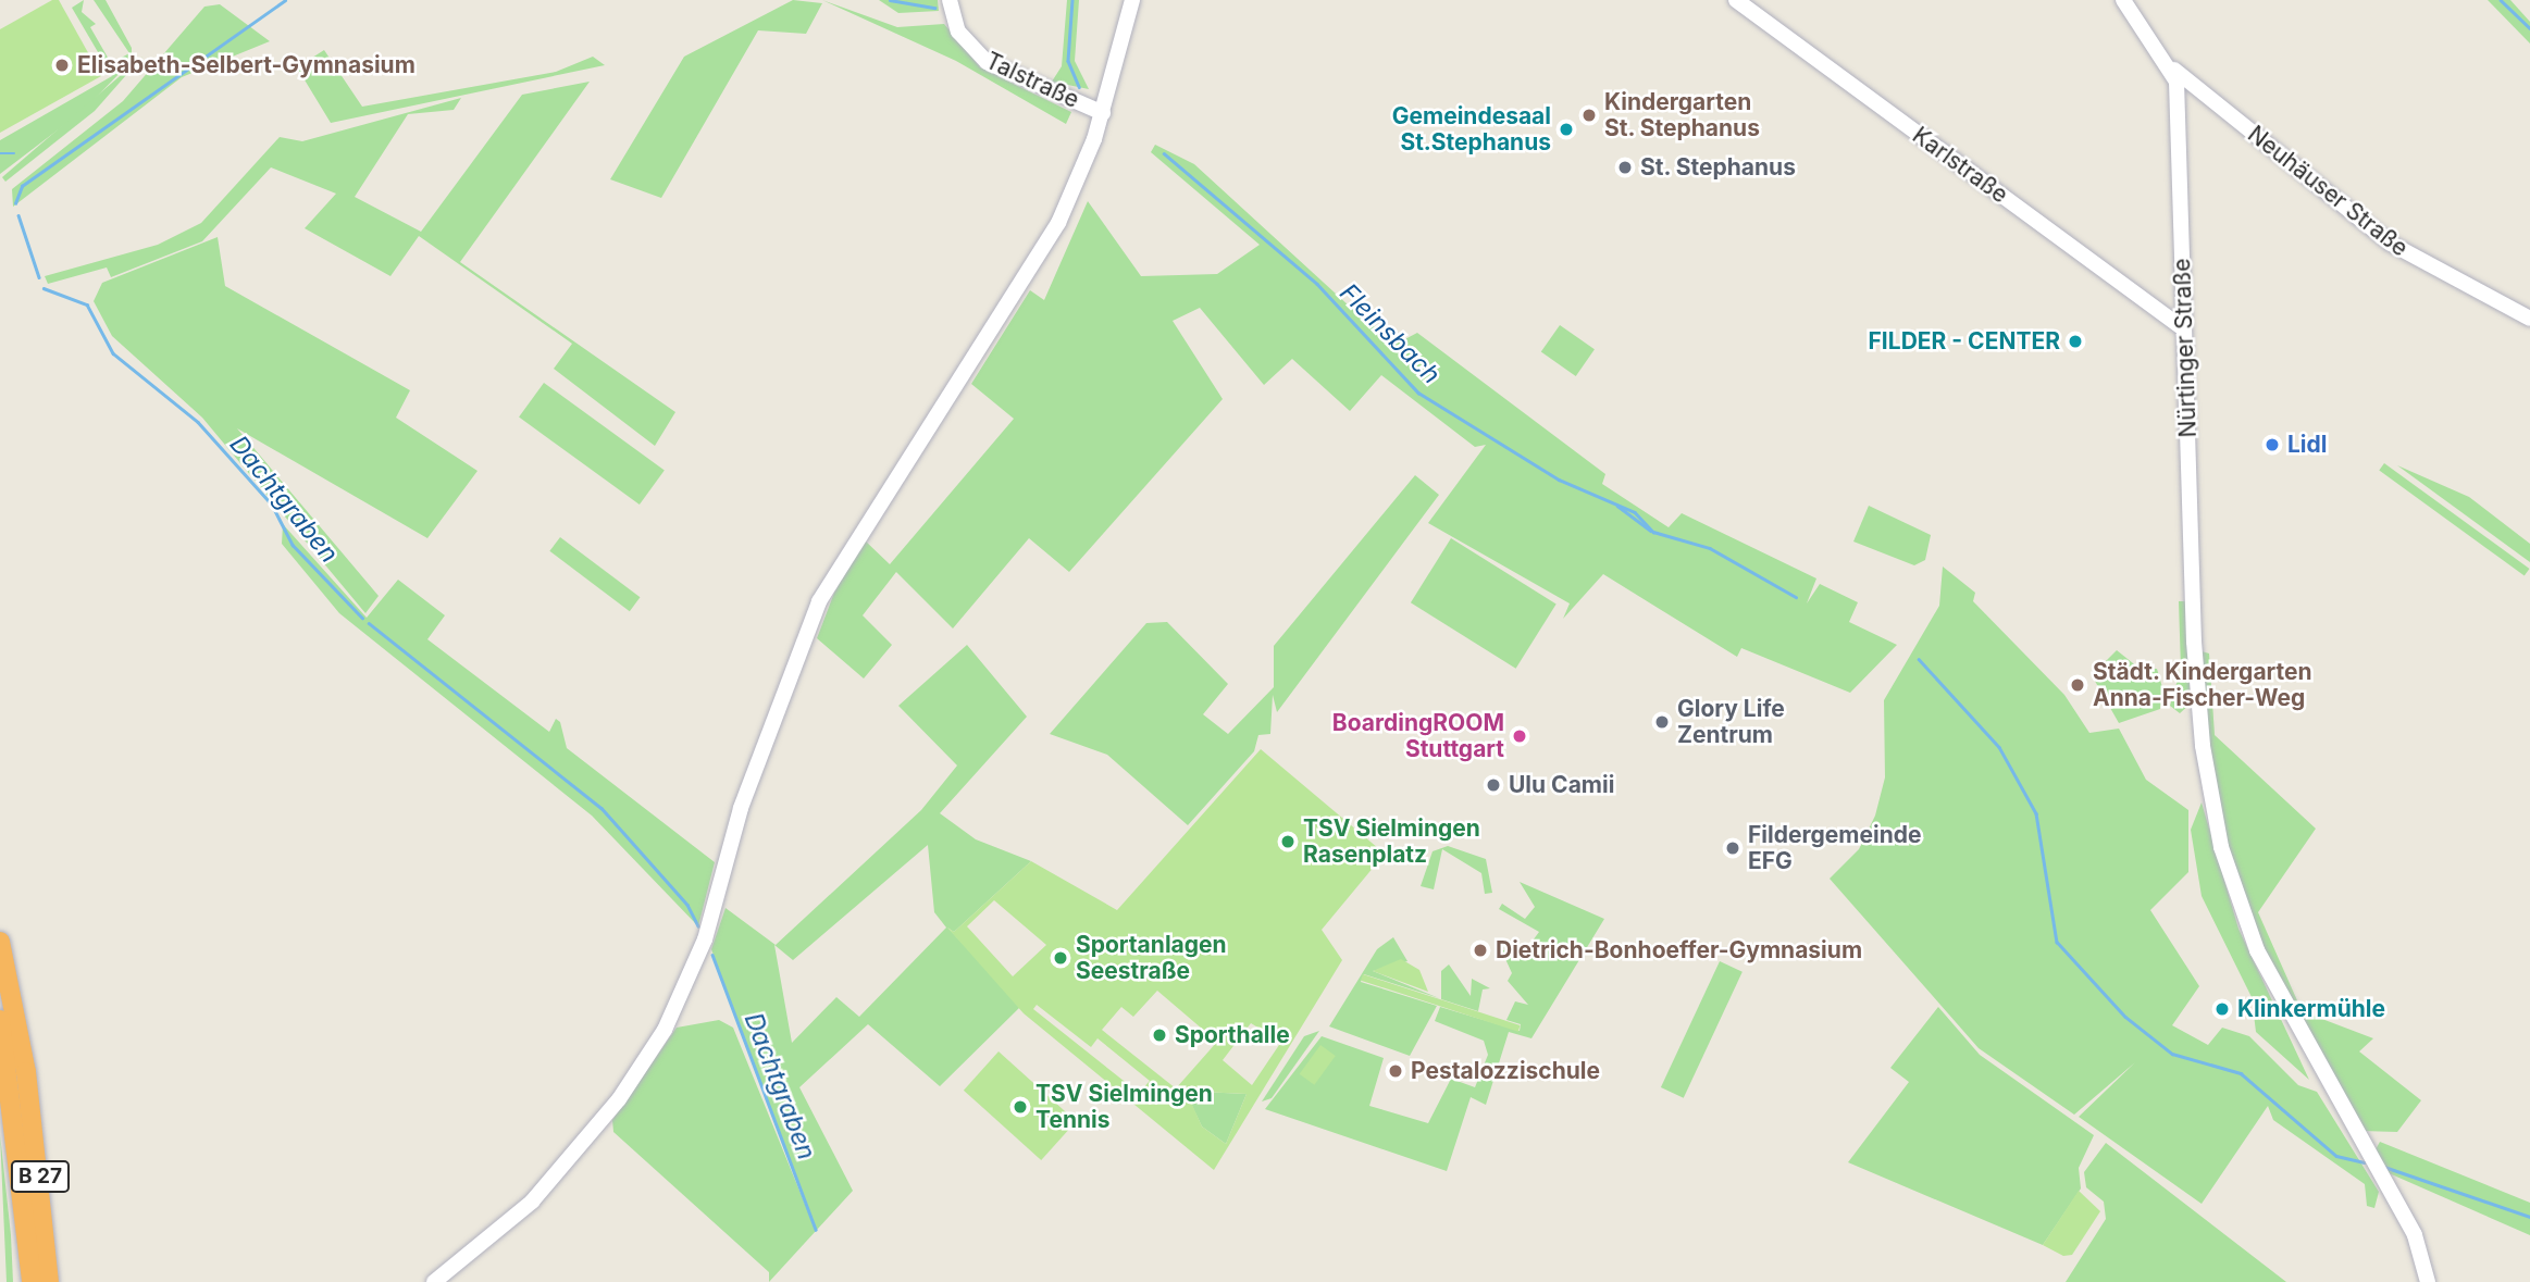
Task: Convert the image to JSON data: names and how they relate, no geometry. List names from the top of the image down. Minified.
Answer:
{"streets":{"highway":["B 27"],"main road":["Talstraße","Karlstraße","Neuhäuser Straße","Nürtinger Straße"]},"crossings":[["Karlstraße","Nürtinger Straße"],["Neuhäuser Straße","Nürtinger Straße"]],"water":["Fleinsbach","Dachtgraben"],"places":["Elisabeth-Selbert-Gymnasium","Kindergarten St. Stephanus","Gemeindesaal St.Stephanus","St. Stephanus","FILDER - CENTER","Lidl","Städt. Kindergarten Anna-Fischer-Weg","Glory Life Zentrum","BoardingROOM Stuttgart","Ulu Camii","TSV Sielmingen Rasenplatz","Fildergemeinde EFG","Dietrich-Bonhoeffer-Gymnasium","Sportanlagen Seestraße","Klinkermühle","Sporthalle","Pestalozzischule","TSV Sielmingen Tennis"]}
